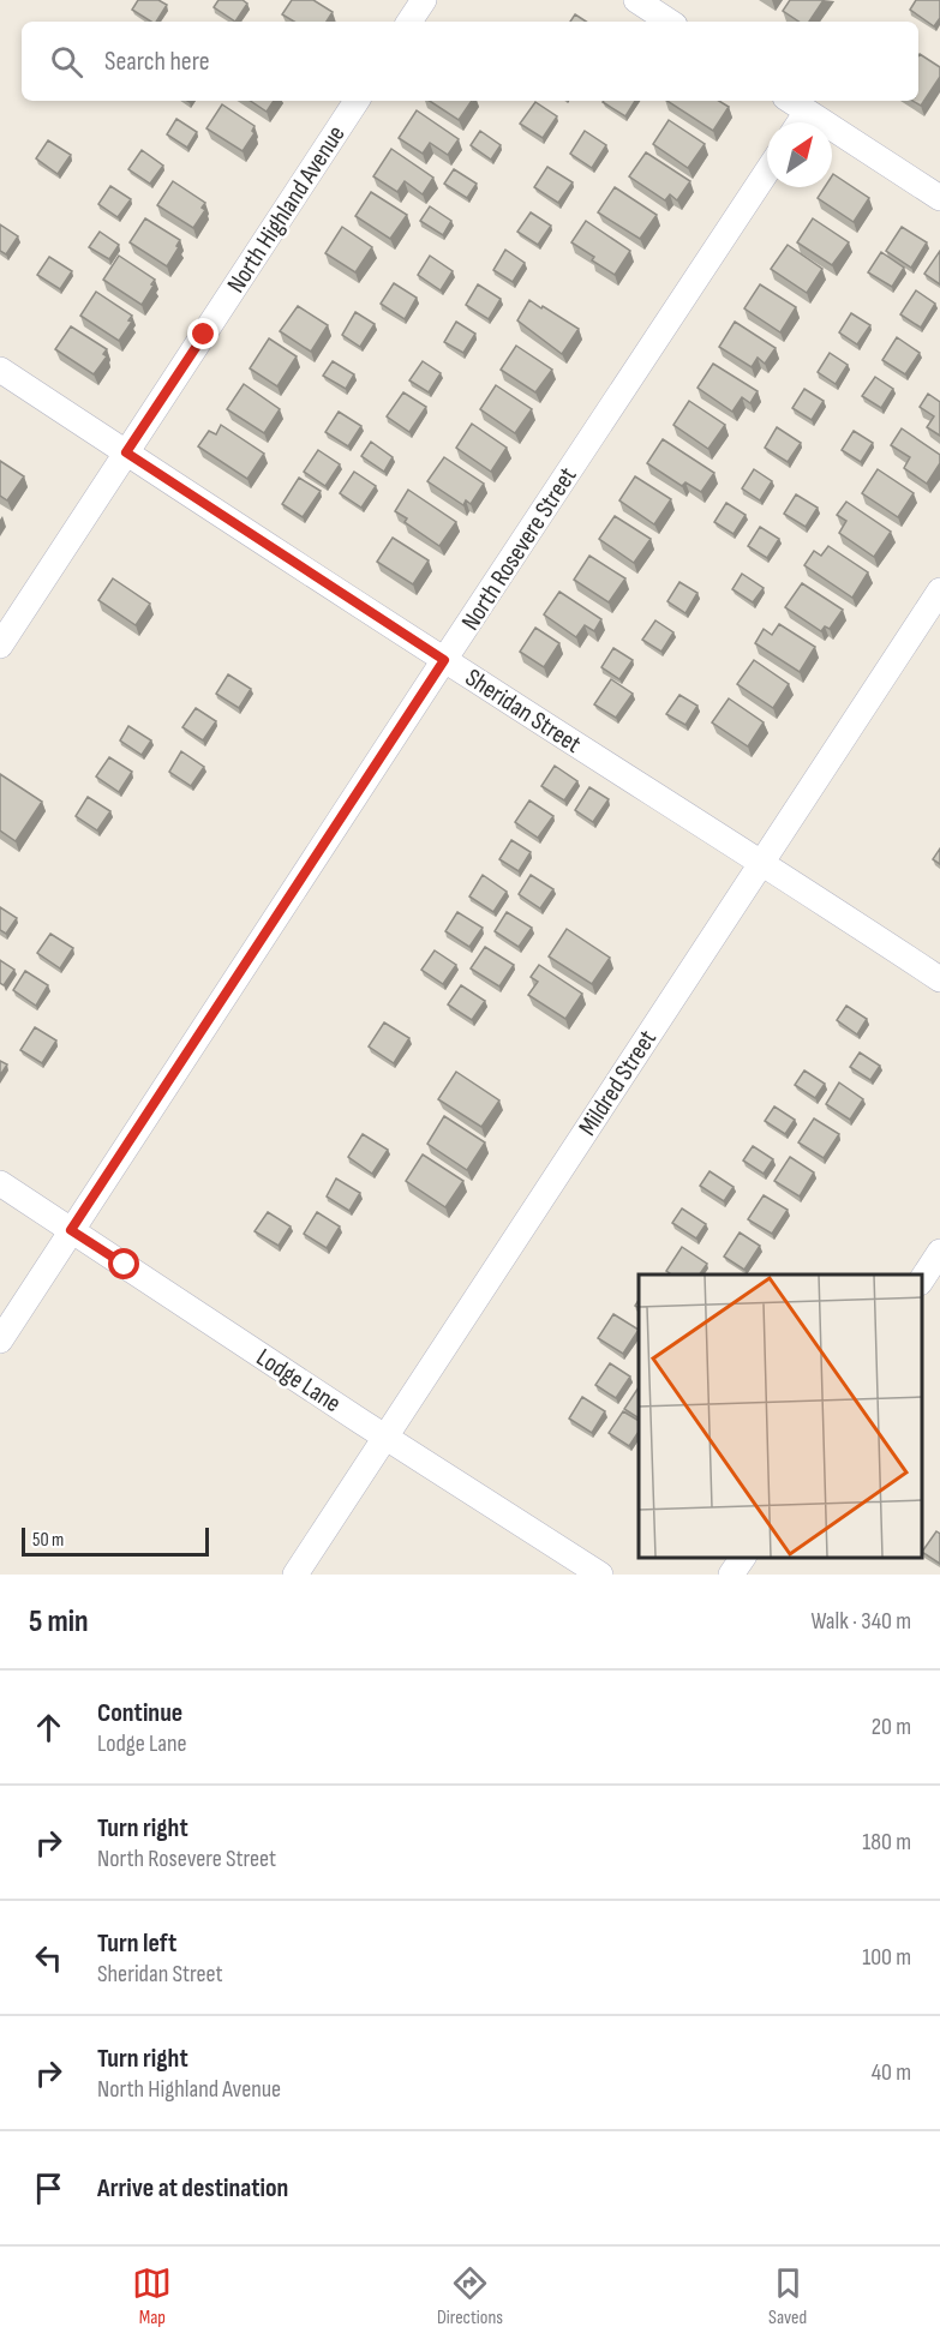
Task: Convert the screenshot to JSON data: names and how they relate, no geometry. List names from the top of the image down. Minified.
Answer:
{"streets":{"street":["North Highland Avenue","North Rosevere Street","Sheridan Street","Mildred Street","Lodge Lane"]},"crossings":[["North Highland Avenue","Sheridan Street"],["North Rosevere Street","Sheridan Street"],["North Rosevere Street","Lodge Lane"],["Sheridan Street","Mildred Street"],["Mildred Street","Lodge Lane"]],"scale_bar":"50 m","north":"top right","page":{"search":"Search here","scale":"50 m","heading":["5 min","Walk · 340 m"],"list":[["Continue","Lodge Lane","20 m"],["Turn right","North Rosevere Street","180 m"],["Turn left","Sheridan Street","100 m"],["Turn right","North Highland Avenue","40 m"],"Arrive at destination"],"nav":["Map","Directions","Saved"]}}
